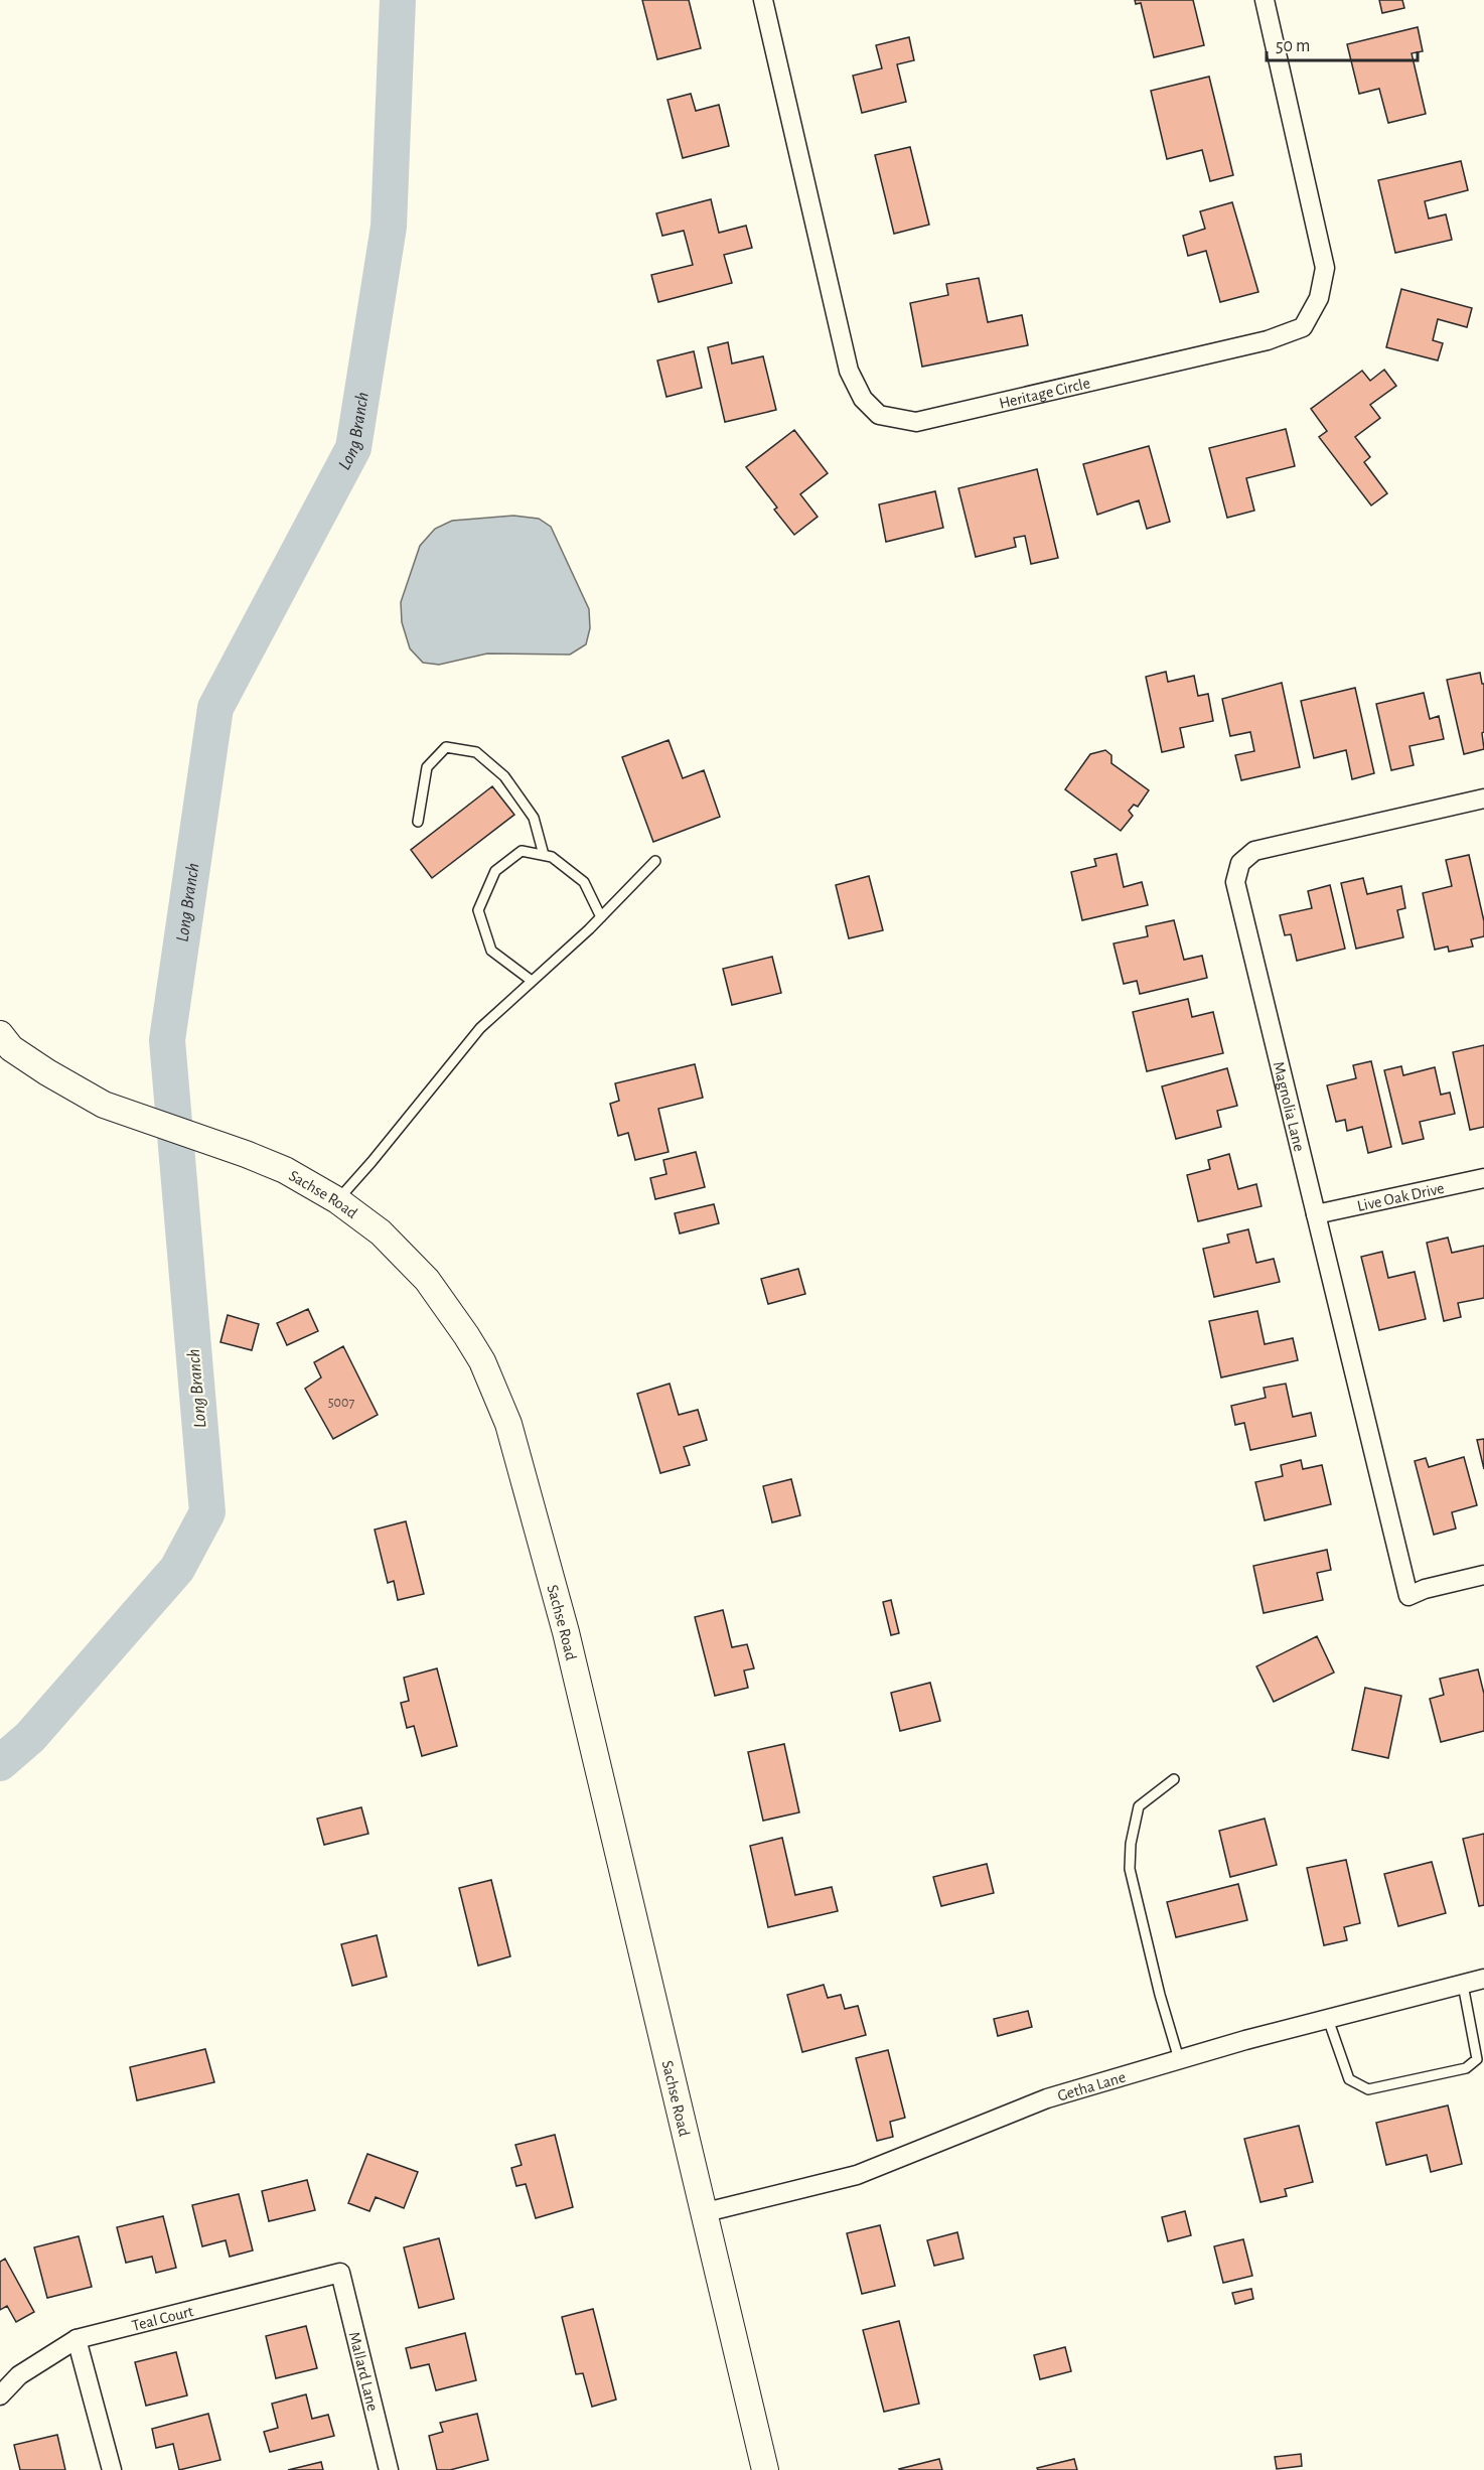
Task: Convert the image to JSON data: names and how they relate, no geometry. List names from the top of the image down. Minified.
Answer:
{"streets":{"main road":["Sachse Road"],"street":["Heritage Circle","Magnolia Lane","Live Oak Drive","Getha Lane","Teal Court","Mallard Lane"]},"crossings":[["Magnolia Lane","Live Oak Drive"],["Sachse Road","Getha Lane"],["Teal Court","Mallard Lane"]],"water":["Long Branch"],"house_numbers":["5007"],"scale_bar":"50 m"}
